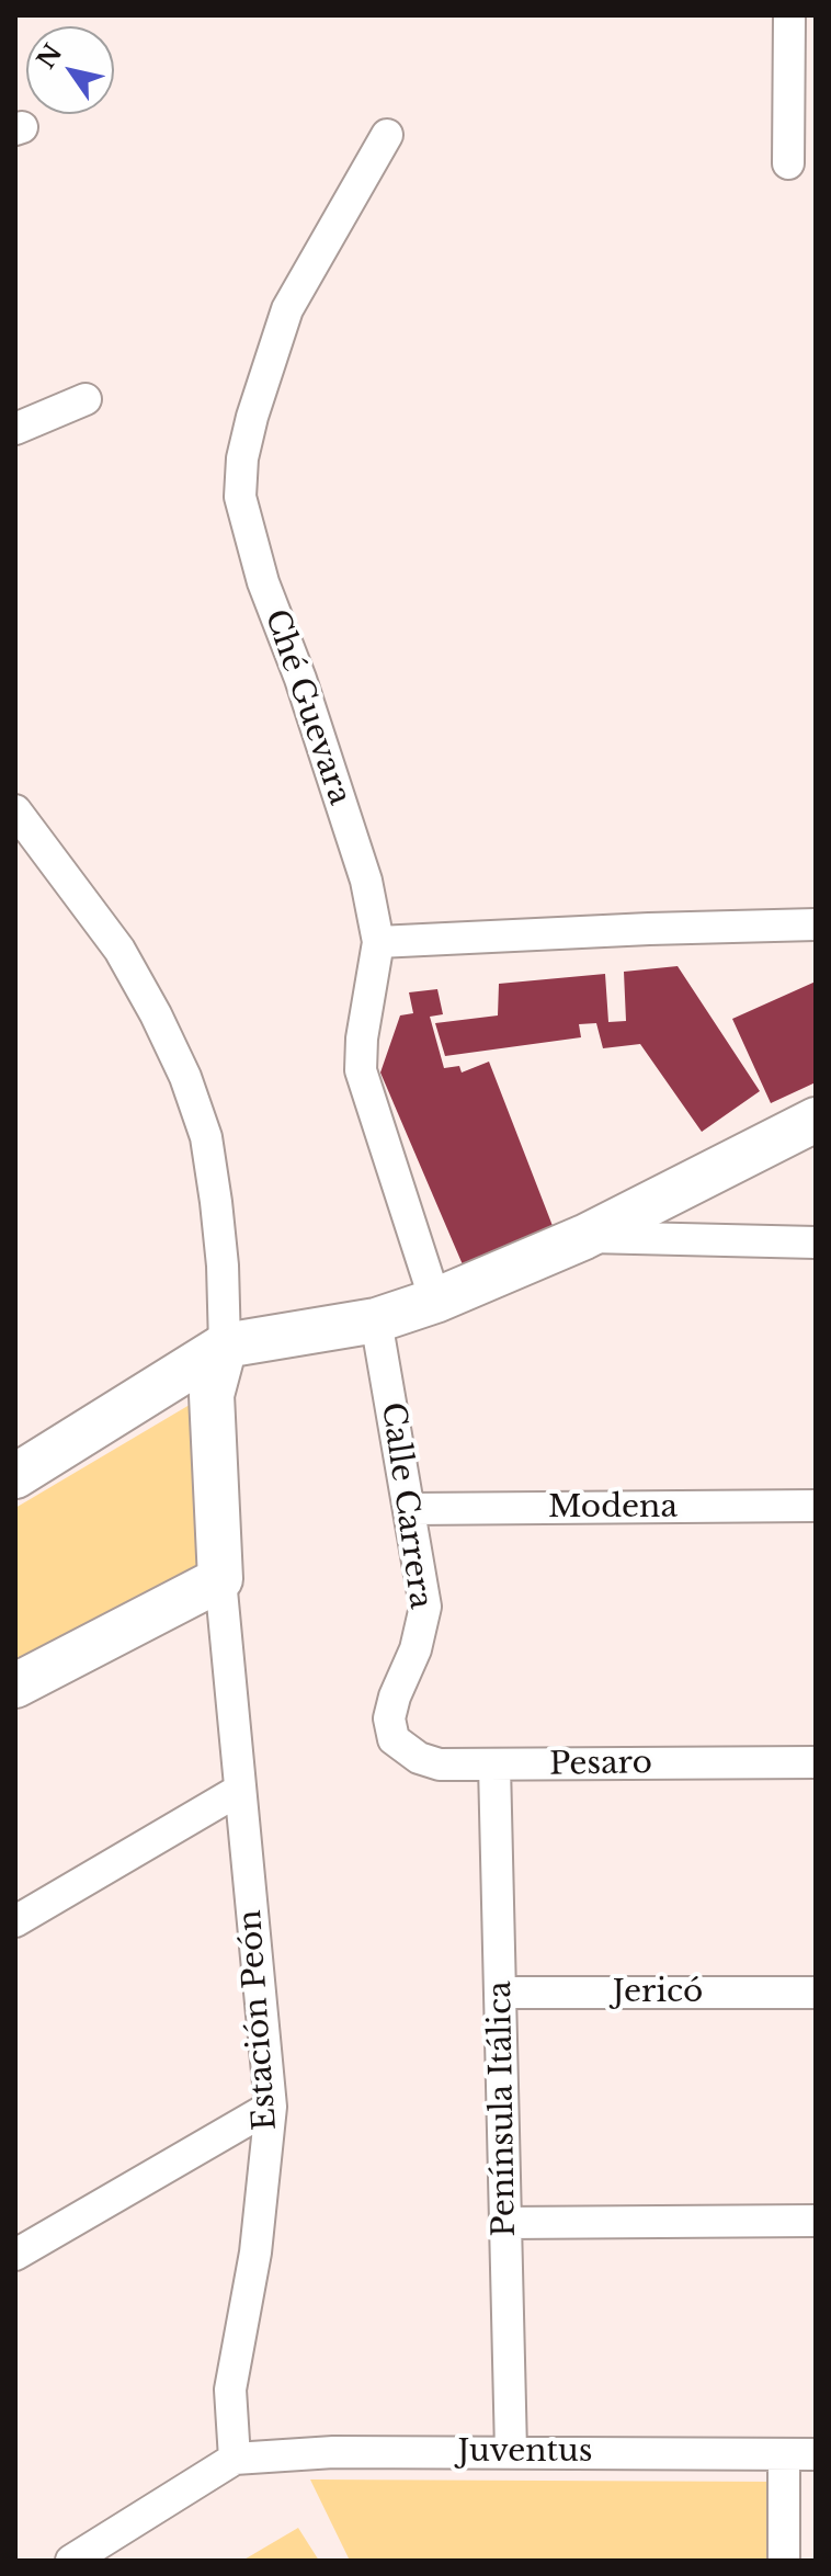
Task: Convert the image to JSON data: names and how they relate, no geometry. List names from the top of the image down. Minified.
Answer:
{"streets":{"street":["Ché Guevara","Calle Carrera","Modena","Pesaro","Jericó","Estación Peón","Península Itálica","Juventus"]},"crossings":[["Calle Carrera","Modena"],["Calle Carrera","Pesaro"],["Pesaro","Península Itálica"],["Jericó","Península Itálica"],["Estación Peón","Juventus"],["Península Itálica","Juventus"]],"north":"top left"}
